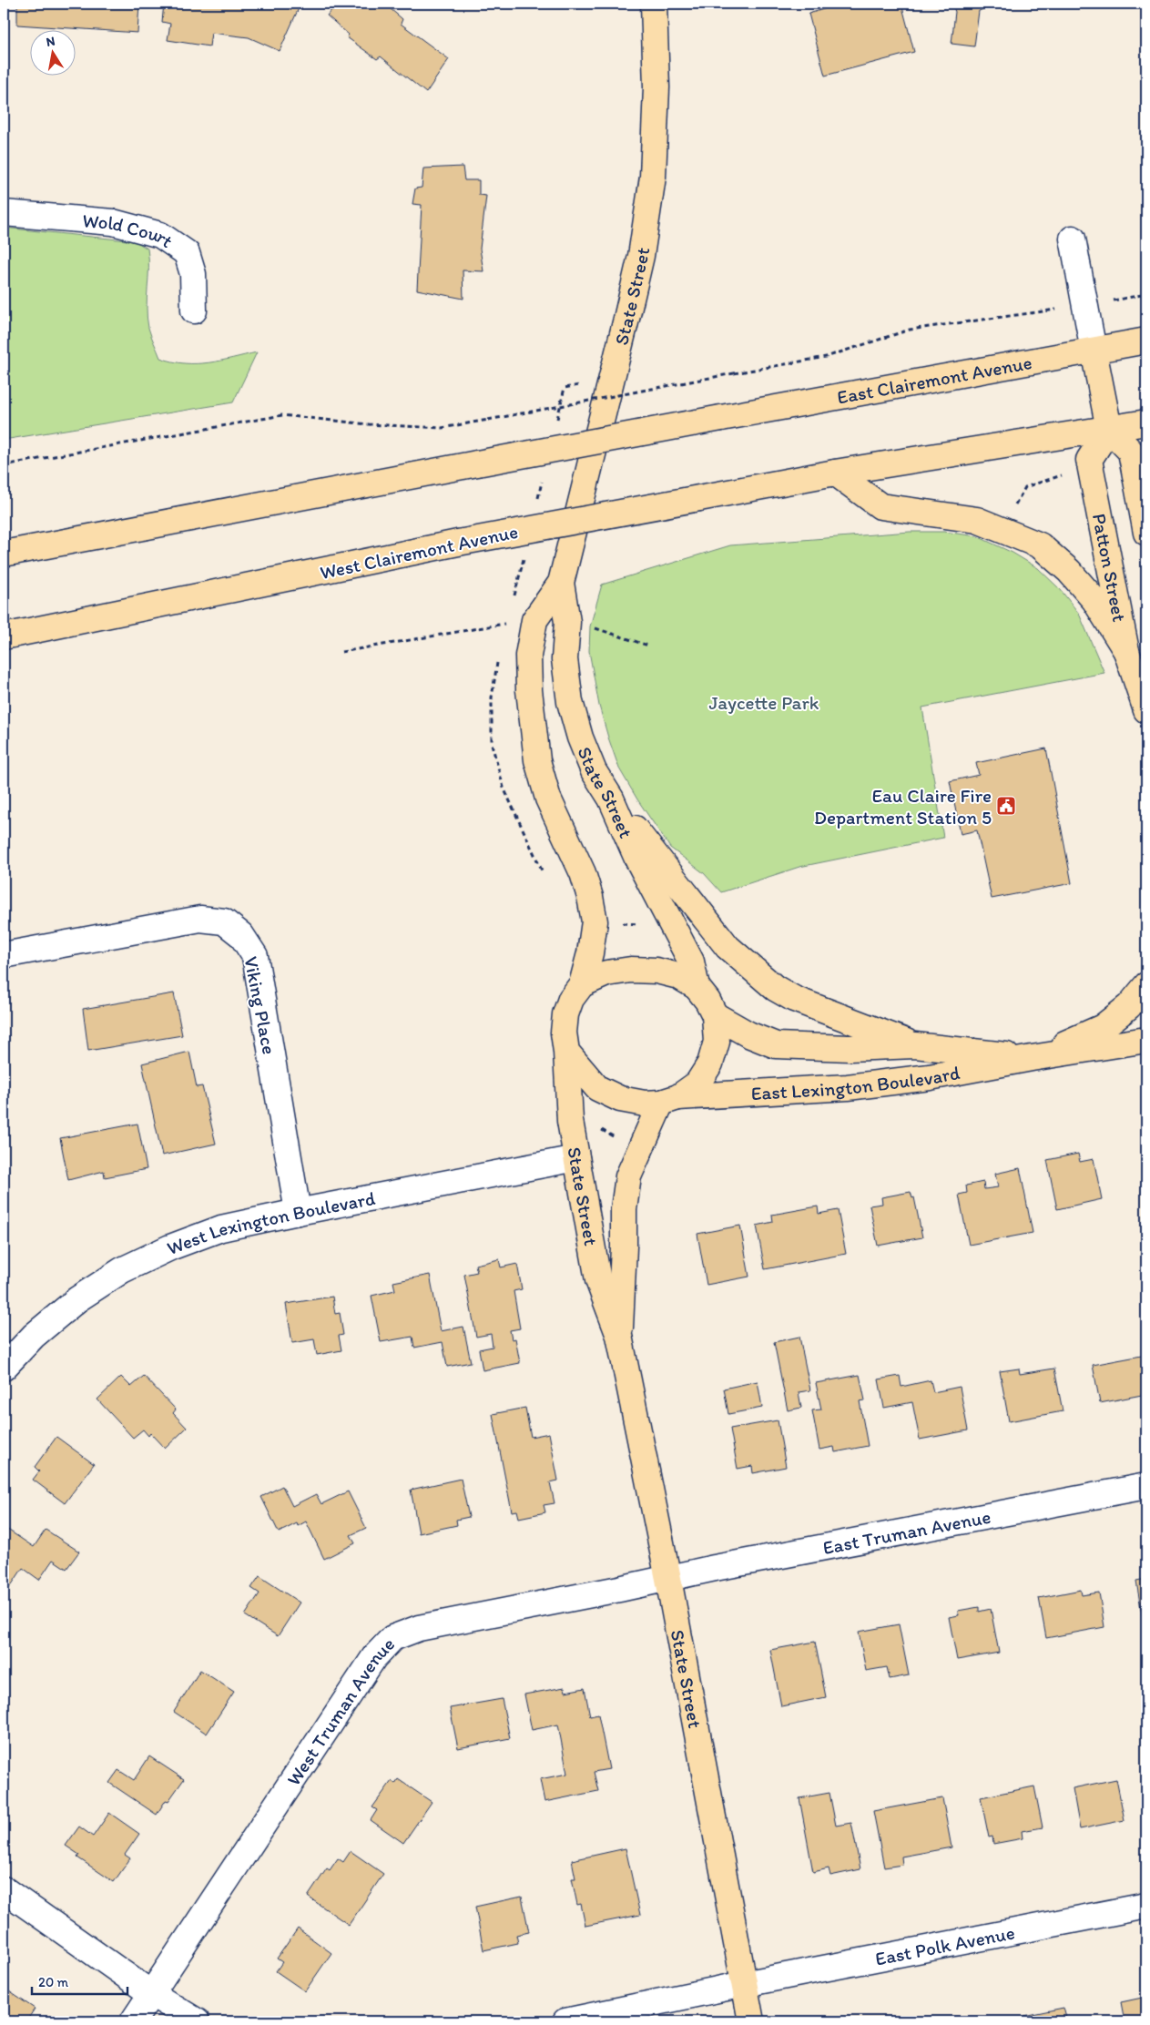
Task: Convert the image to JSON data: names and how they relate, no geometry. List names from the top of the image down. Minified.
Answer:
{"streets":{"main road":["State Street","East Clairemont Avenue","West Clairemont Avenue","Patton Street","East Lexington Boulevard"],"street":["Wold Court","Viking Place","West Lexington Boulevard","East Truman Avenue","West Truman Avenue","East Polk Avenue"]},"crossings":[["State Street","East Lexington Boulevard"],["State Street","West Lexington Boulevard"],["State Street","East Truman Avenue"],["State Street","West Truman Avenue"],["State Street","East Polk Avenue"],["Viking Place","West Lexington Boulevard"],["East Truman Avenue","West Truman Avenue"]],"parks":["Jaycette Park"],"places":{"public building":["Eau Claire Fire Department Station 5"]},"scale_bar":"20 m","north":"top"}
